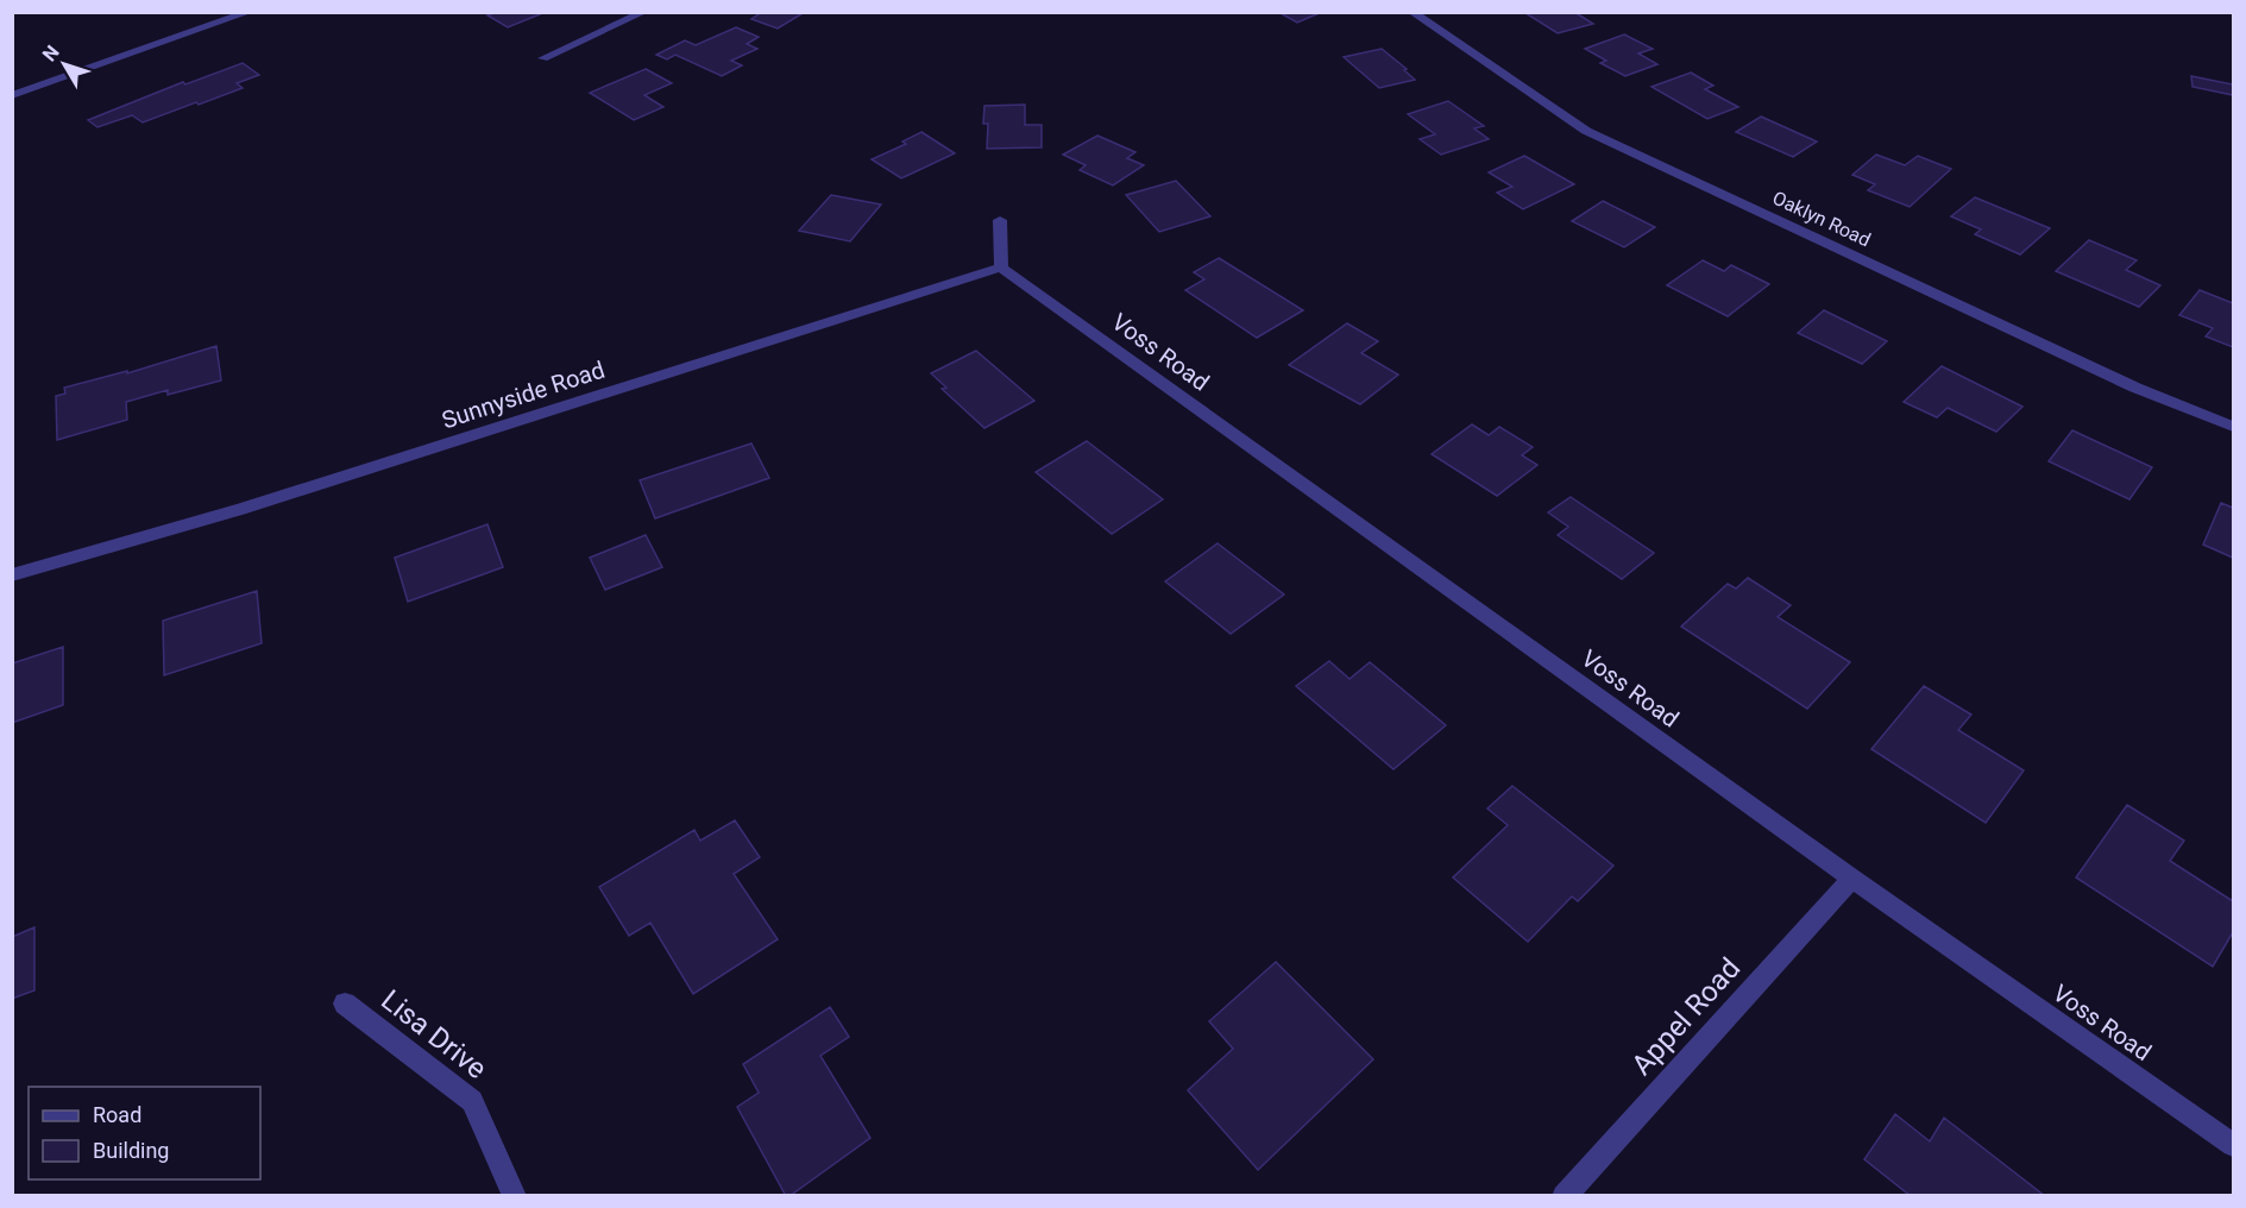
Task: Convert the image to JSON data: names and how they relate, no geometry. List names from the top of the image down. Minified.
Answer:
{"streets":{"street":["Oaklyn Road","Voss Road","Sunnyside Road","Appel Road","Lisa Drive"]},"crossings":[["Voss Road","Sunnyside Road"],["Voss Road","Appel Road"]],"legend":["Road","Building"],"north":"top left"}
